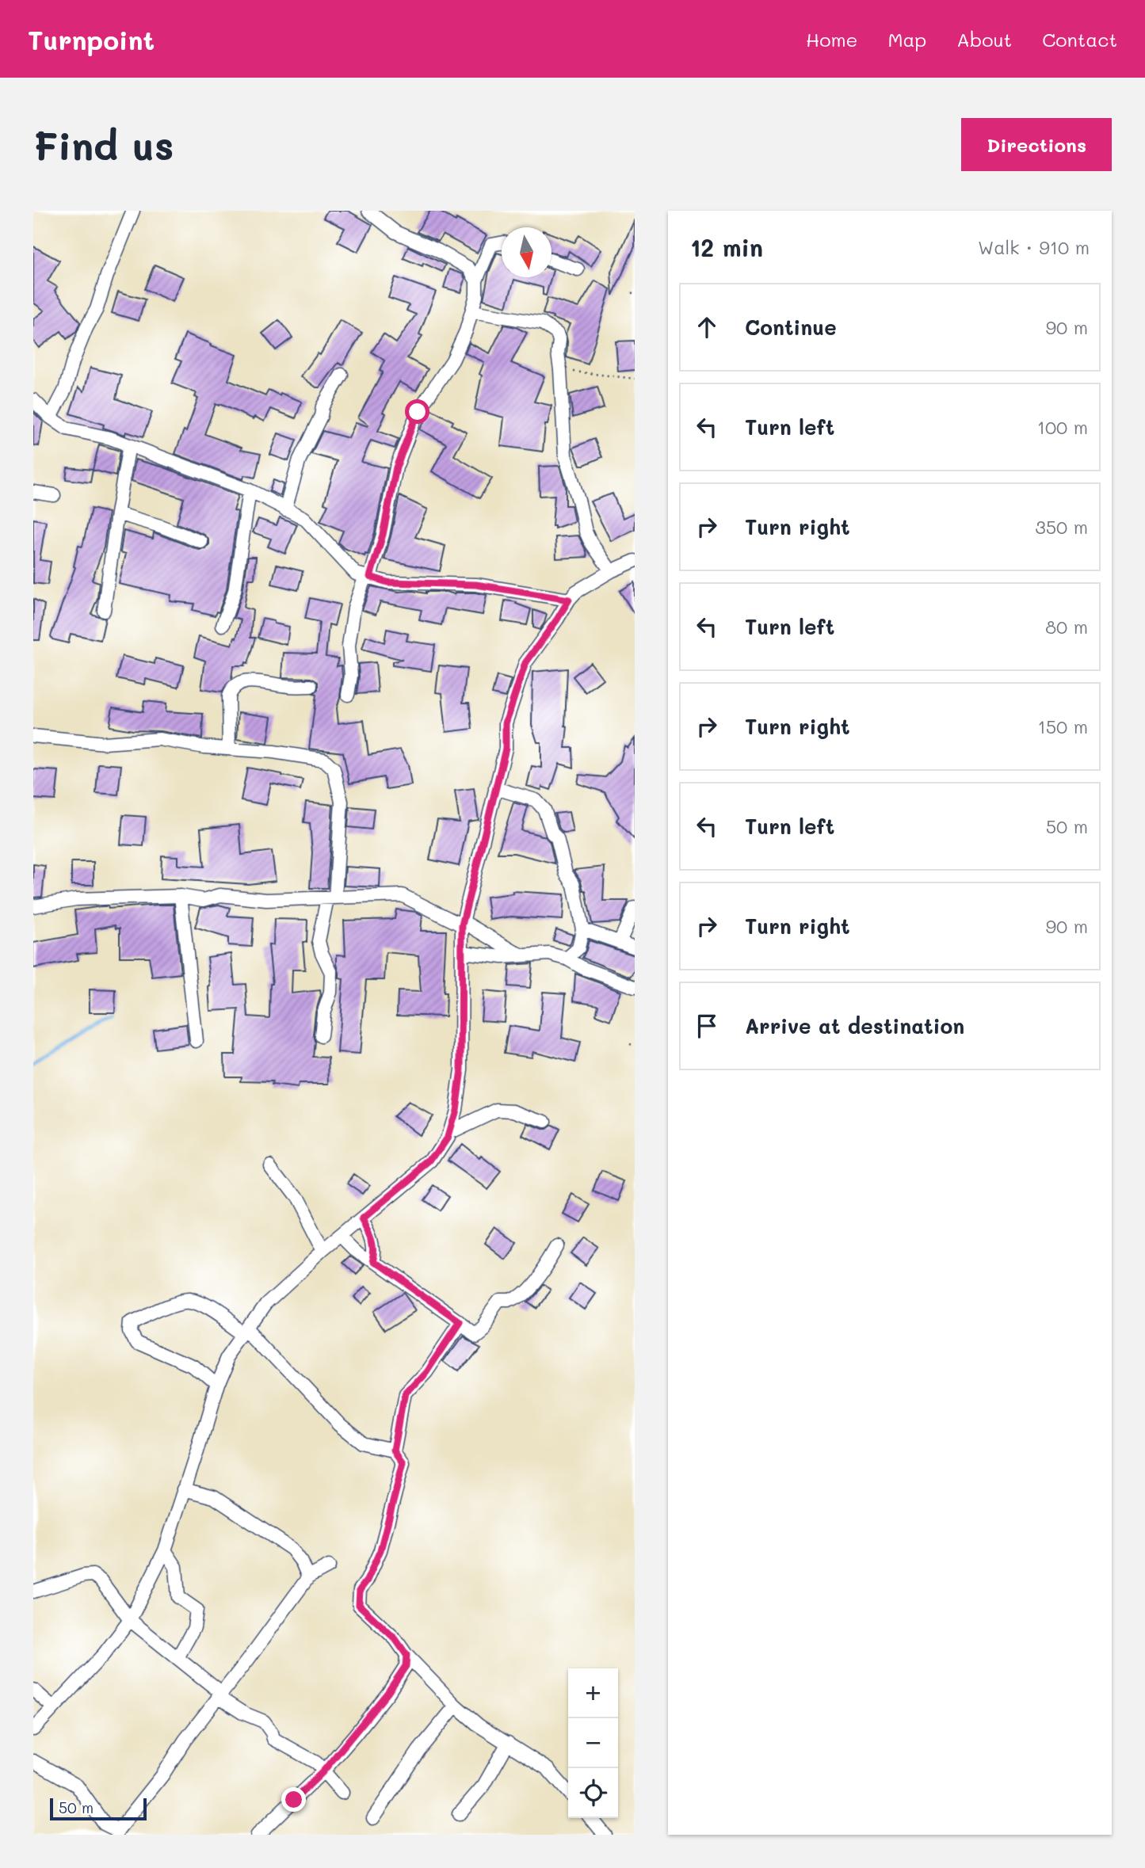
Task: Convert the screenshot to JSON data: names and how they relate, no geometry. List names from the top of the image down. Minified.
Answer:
{"scale_bar":"50 m","north":"bottom","page":{"header":"Turnpoint","nav":["Home","Map","About","Contact"],"buttons":"Directions","title":"Find us","heading":["12 min","Walk · 910 m"],"list":[["Continue","90 m"],["Turn left","100 m"],["Turn right","350 m"],["Turn left","80 m"],["Turn right","150 m"],["Turn left","50 m"],["Turn right","90 m"],"Arrive at destination"],"map_buttons":["+","−"],"scale":"50 m"}}
